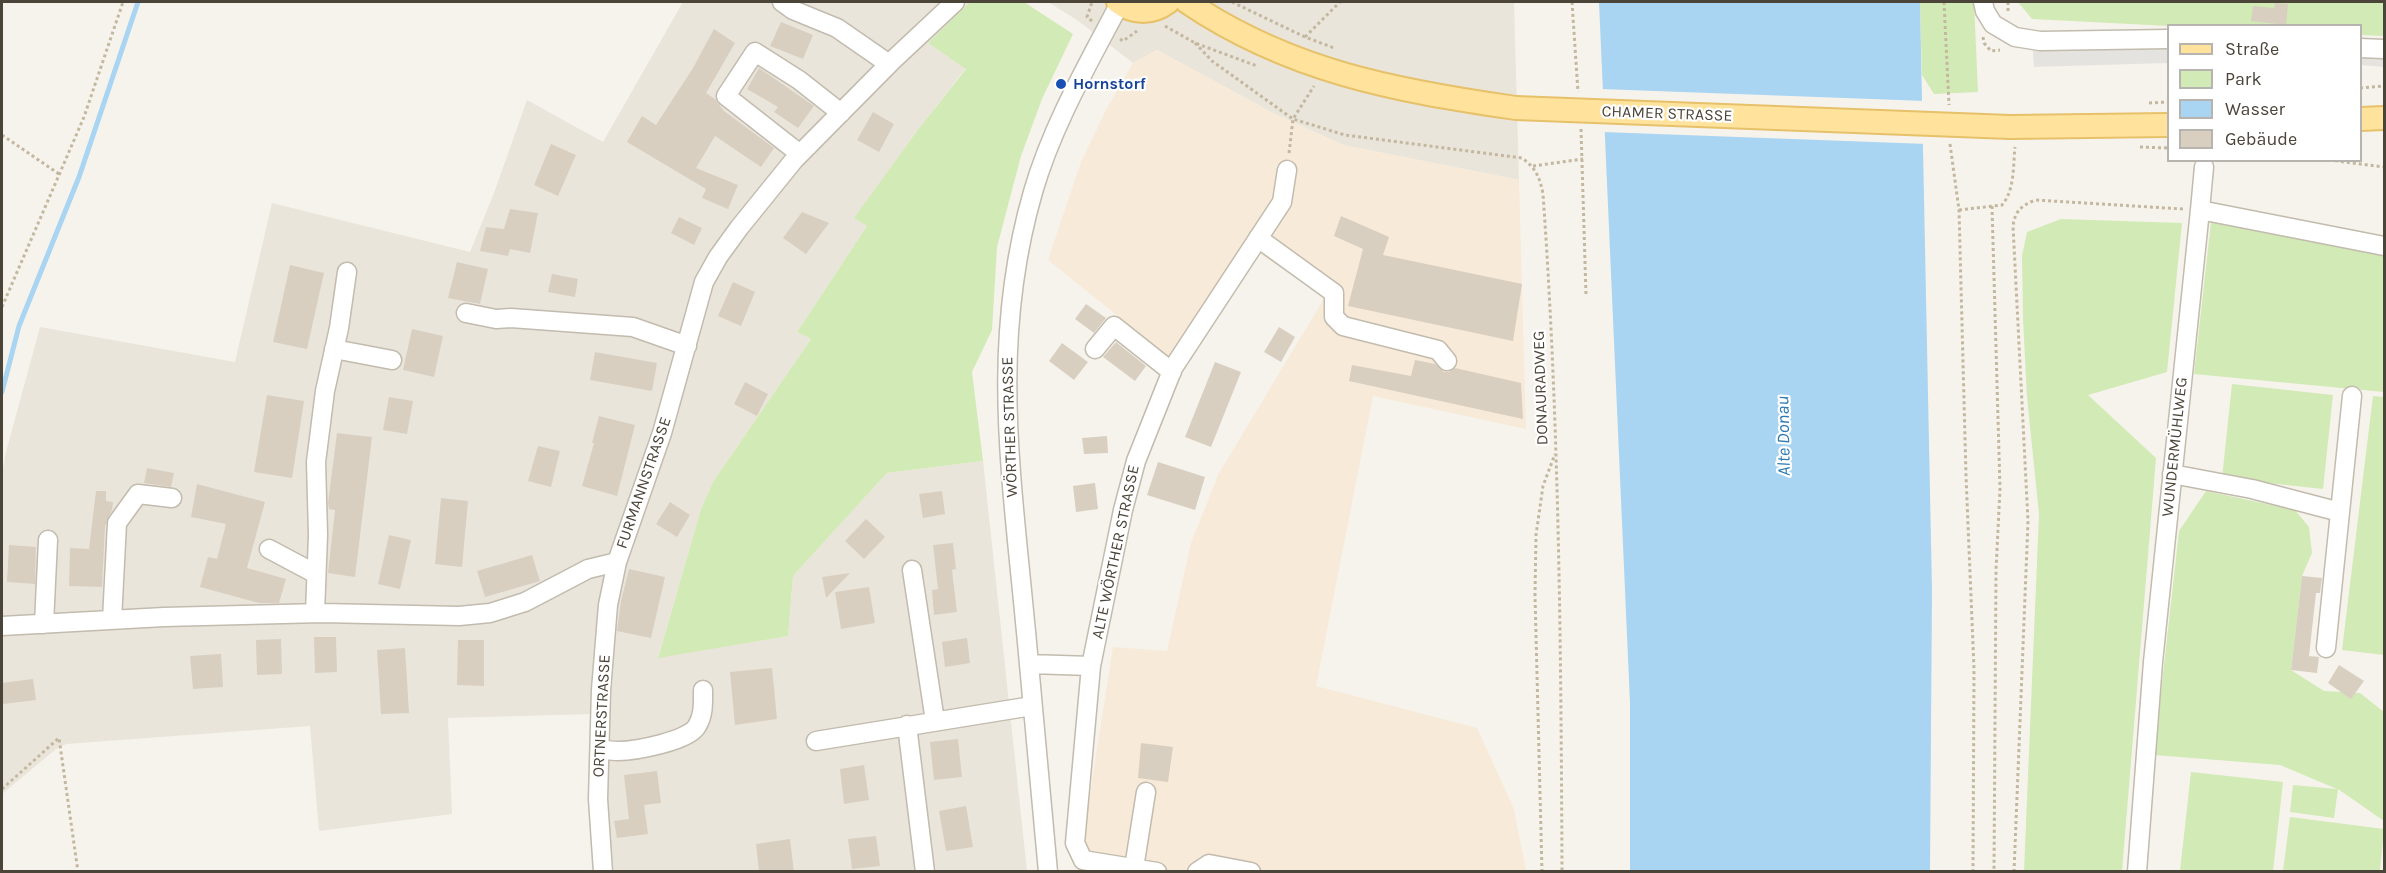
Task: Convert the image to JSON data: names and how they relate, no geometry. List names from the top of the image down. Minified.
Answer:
{"streets":{"main road":["CHAMER STRASSE"],"street":["WÖRTHER STRASSE","WUNDERMÜHLWEG","FURMANNSTRASSE","ALTE WÖRTHER STRASSE","ORTNERSTRASSE"],"path":["DONAURADWEG"]},"crossings":[["FURMANNSTRASSE","ORTNERSTRASSE"]],"water":["Alte Donau"],"places":["Hornstorf"],"legend":["Straße","Park","Wasser","Gebäude"]}
